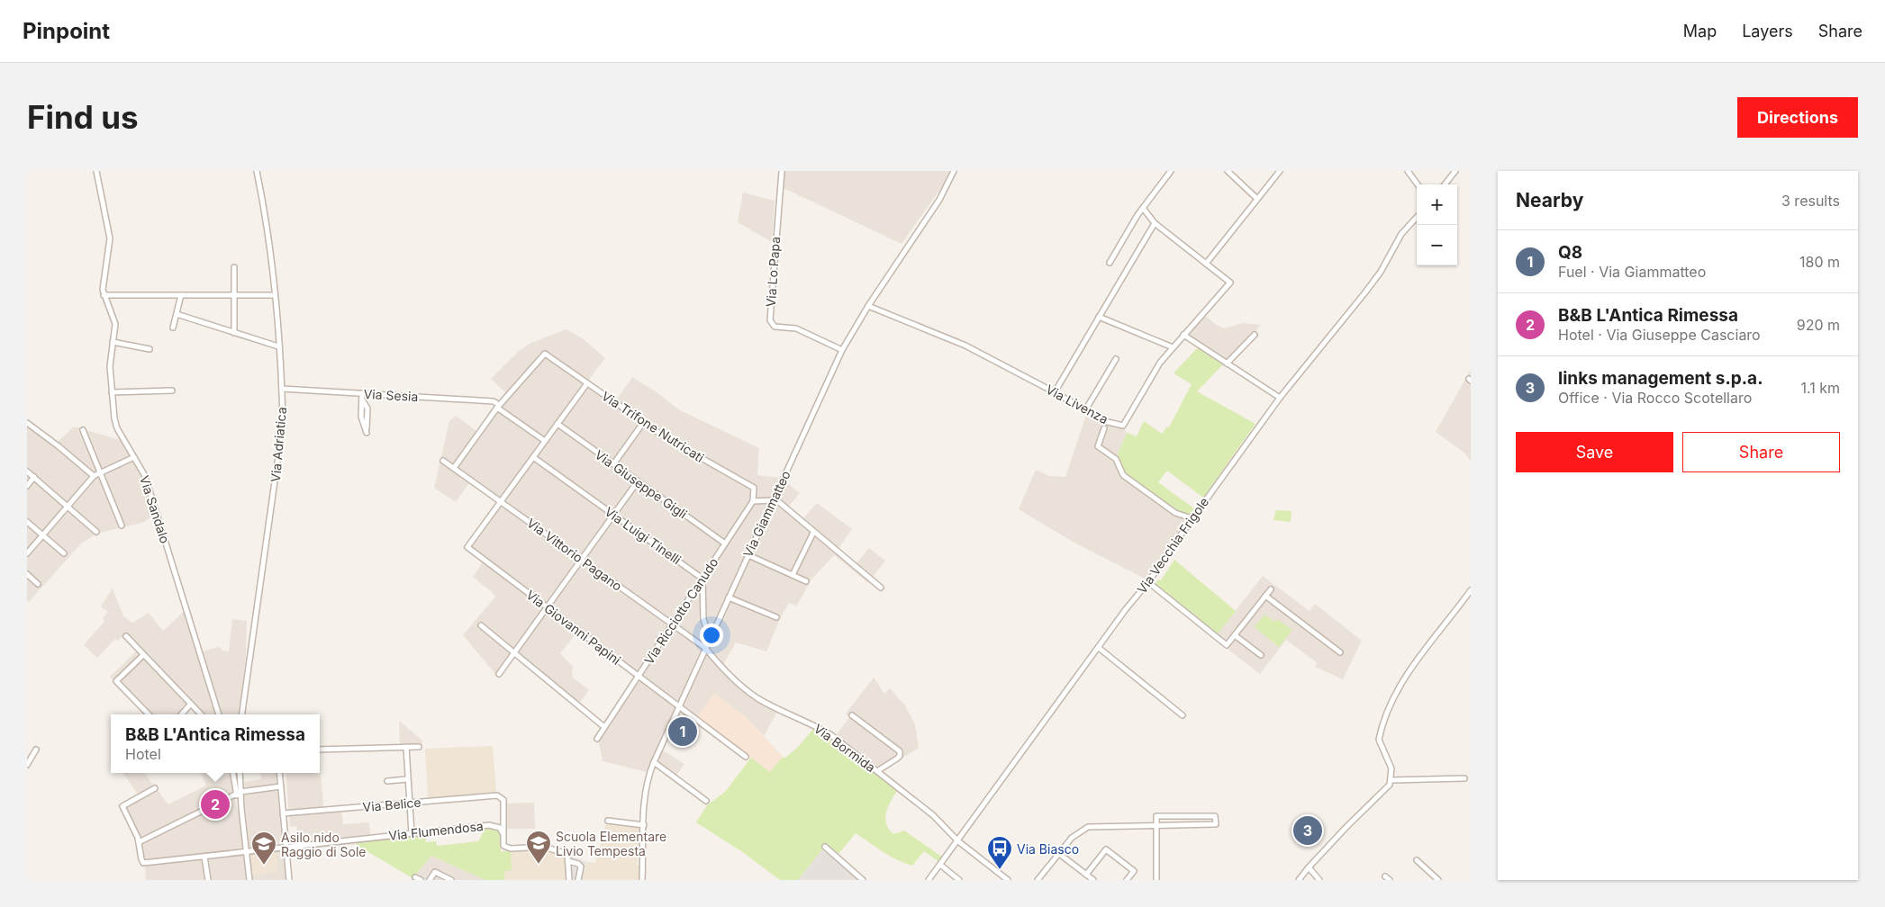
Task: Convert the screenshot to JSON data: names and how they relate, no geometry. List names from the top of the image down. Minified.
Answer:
{"streets":{"street":["Via Lo Papa","Via Sesia","Via Livenza","Via Trifone Nutricati","Via Adriatica","Via Giuseppe Gigli","Via Sandalo","Via Giammatteo","Via Luigi Tinelli","Via Vecchia Frigole","Via Vittorio Pagano","Via Ricciotto Canudo","Via Giovanni Papini","Via Bormida","Via Belice","Via Flumendosa"]},"crossings":[["Via Lo Papa","Via Giammatteo"],["Via Sesia","Via Trifone Nutricati"],["Via Sesia","Via Adriatica"],["Via Livenza","Via Giammatteo"],["Via Trifone Nutricati","Via Ricciotto Canudo"],["Via Giuseppe Gigli","Via Ricciotto Canudo"],["Via Giammatteo","Via Vittorio Pagano"],["Via Giammatteo","Via Giovanni Papini"],["Via Giammatteo","Via Bormida"],["Via Luigi Tinelli","Via Ricciotto Canudo"],["Via Vecchia Frigole","Via Bormida"],["Via Vittorio Pagano","Via Ricciotto Canudo"],["Via Vittorio Pagano","Via Giovanni Papini"],["Via Vittorio Pagano","Via Bormida"],["Via Ricciotto Canudo","Via Giovanni Papini"],["Via Belice","Via Flumendosa"]],"places":{"school or university":["Scuola Elementare Livio Tempesta","Asilo nido Raggio di Sole"],"bus stop":["Via Biasco"]},"page":{"header":"Pinpoint","nav":["Map","Layers","Share"],"buttons":["Directions",["Save","Share"]],"title":"Find us","heading":["Nearby","3 results"],"map_buttons":["+","−"],"list":[{"mark":"1","name":"Q8","note":"Fuel · Via Giammatteo","value":"180 m"},{"mark":"2","name":"B&B L'Antica Rimessa","note":"Hotel · Via Giuseppe Casciaro","value":"920 m"},{"mark":"3","name":"links management s.p.a.","note":"Office · Via Rocco Scotellaro","value":"1.1 km"}],"popup":["B&B L'Antica Rimessa","Hotel"],"pins":["1","2","3"]}}
